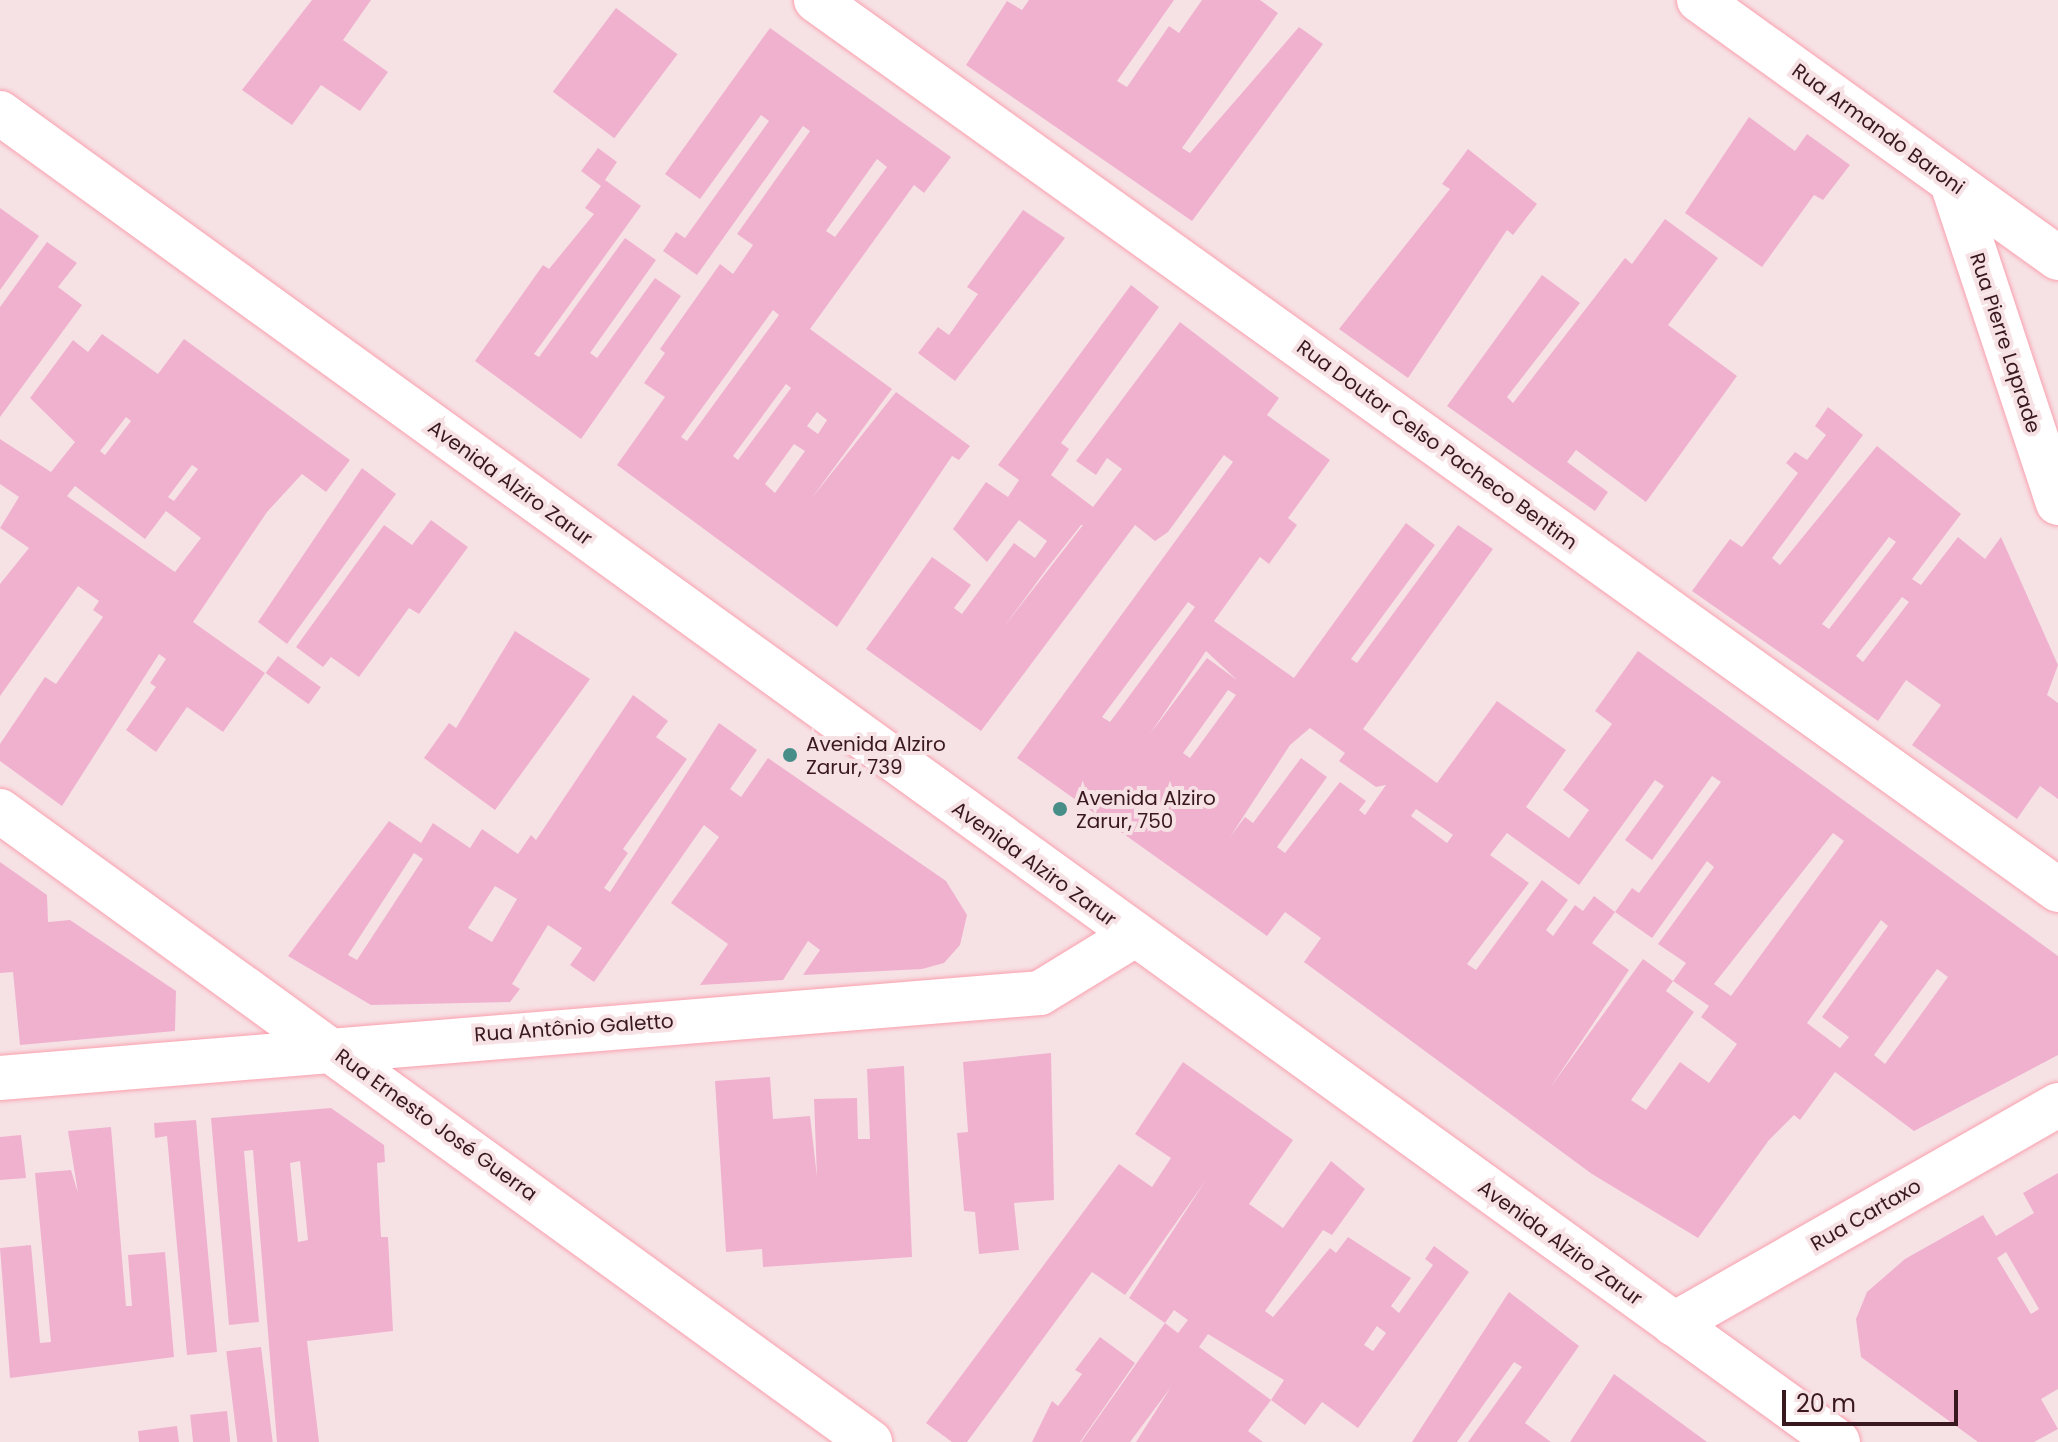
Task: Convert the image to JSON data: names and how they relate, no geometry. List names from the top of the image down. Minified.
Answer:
{"streets":{"street":["Rua Armando Baroni","Rua Pierre Laprade","Rua Doutor Celso Pacheco Bentim","Avenida Alziro Zarur","Rua Antônio Galetto","Rua Ernesto José Guerra","Rua Cartaxo"]},"crossings":[["Rua Armando Baroni","Rua Pierre Laprade"],["Avenida Alziro Zarur","Rua Antônio Galetto"],["Avenida Alziro Zarur","Rua Cartaxo"],["Rua Antônio Galetto","Rua Ernesto José Guerra"]],"places":["Avenida Alziro Zarur, 739","Avenida Alziro Zarur, 750"],"scale_bar":"20 m"}
